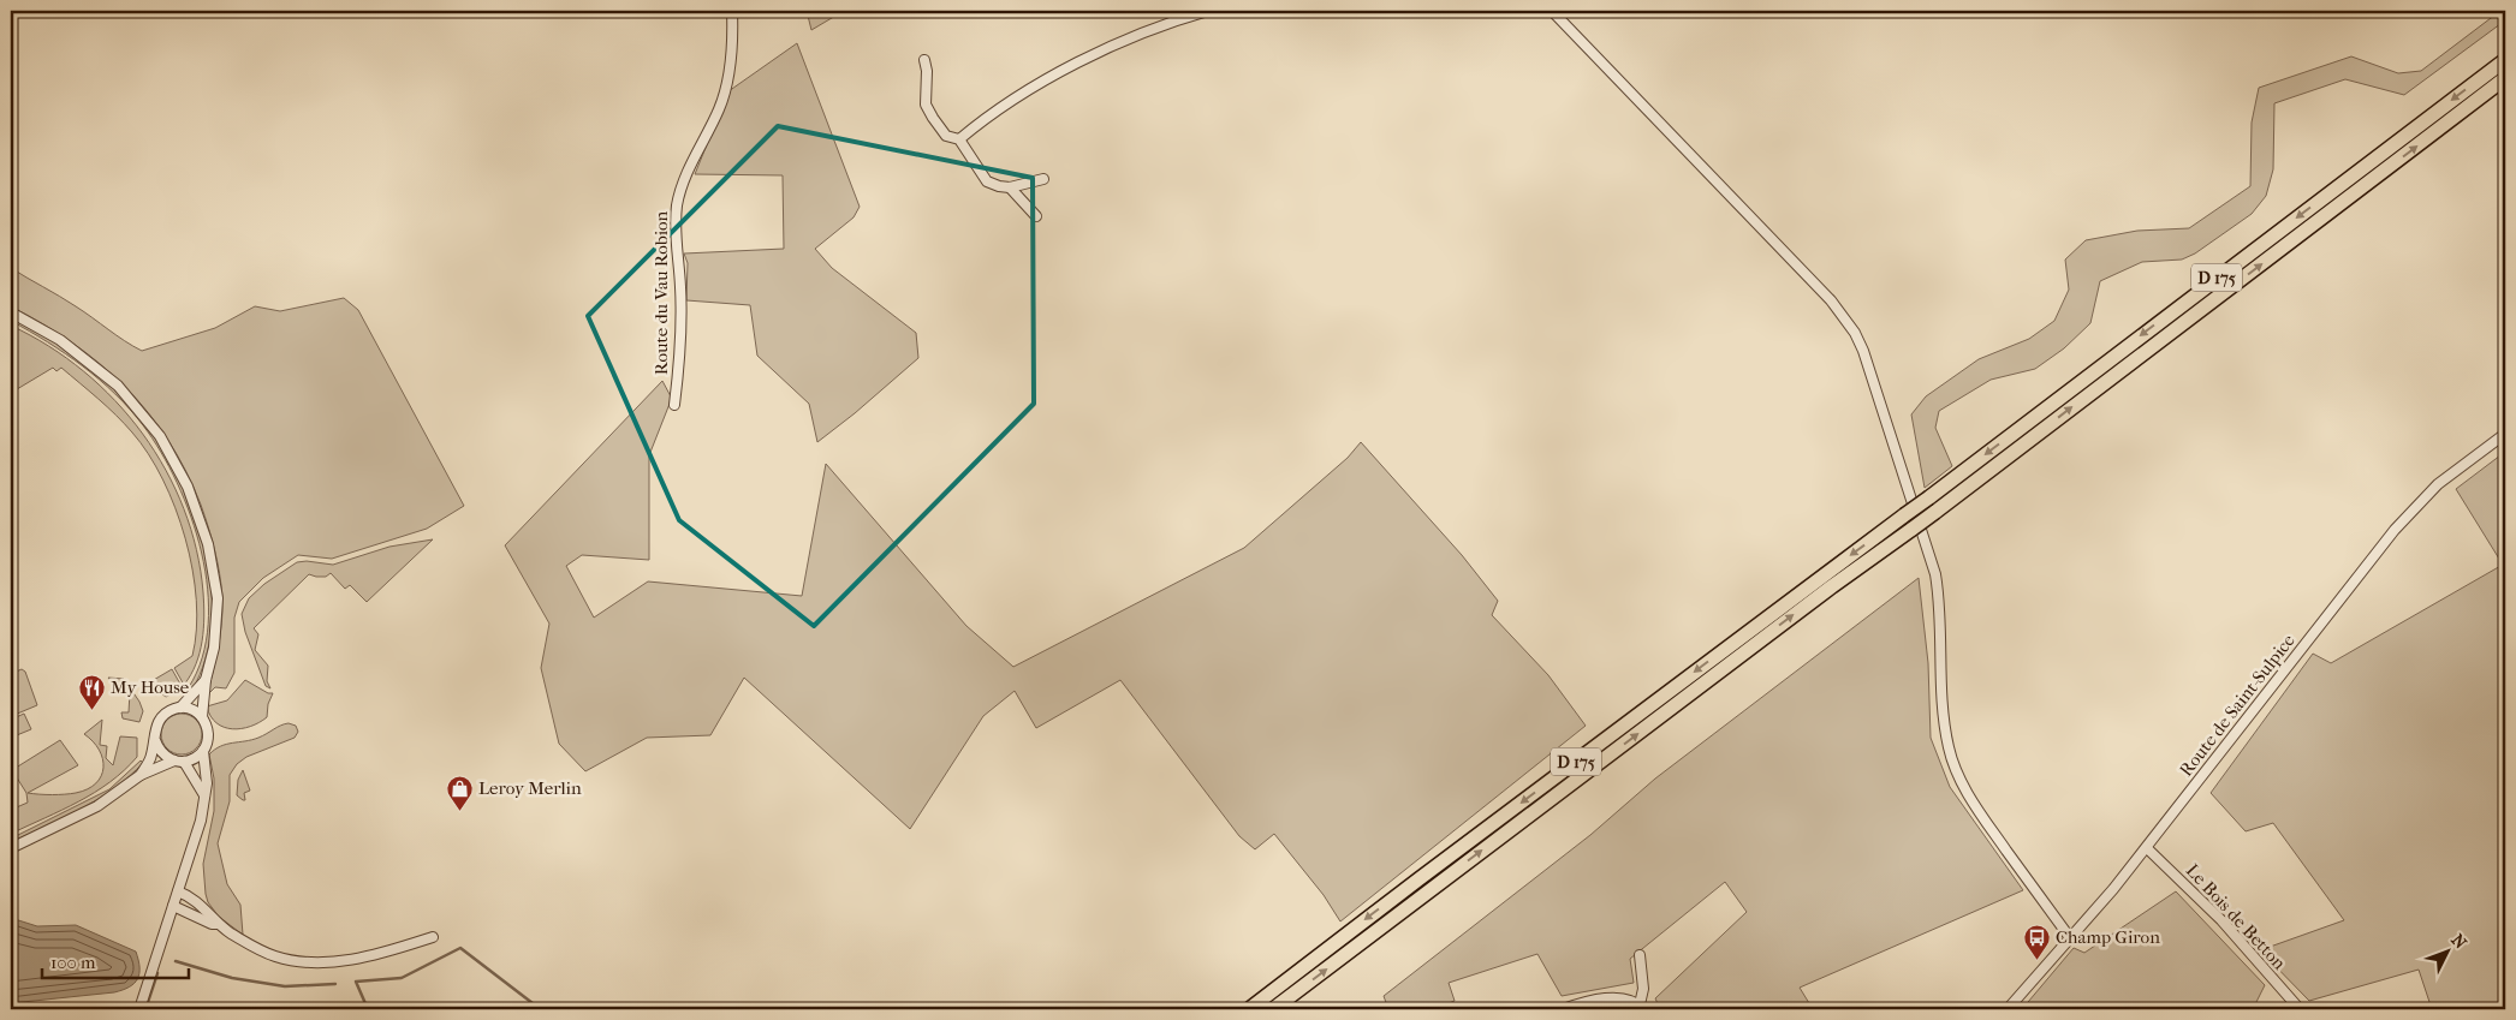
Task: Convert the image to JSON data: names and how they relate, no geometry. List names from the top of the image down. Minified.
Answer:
{"streets":{"highway":["D 175"],"street":["Route du Vau Robion","Route de Saint-Sulpice","Le Bois de Betton"]},"crossings":[["Route de Saint-Sulpice","Le Bois de Betton"]],"places":{"restaurant":["My House"],"shop":["Leroy Merlin"],"bus stop":["Champ Giron"]},"scale_bar":"100 m","north":"top right"}
